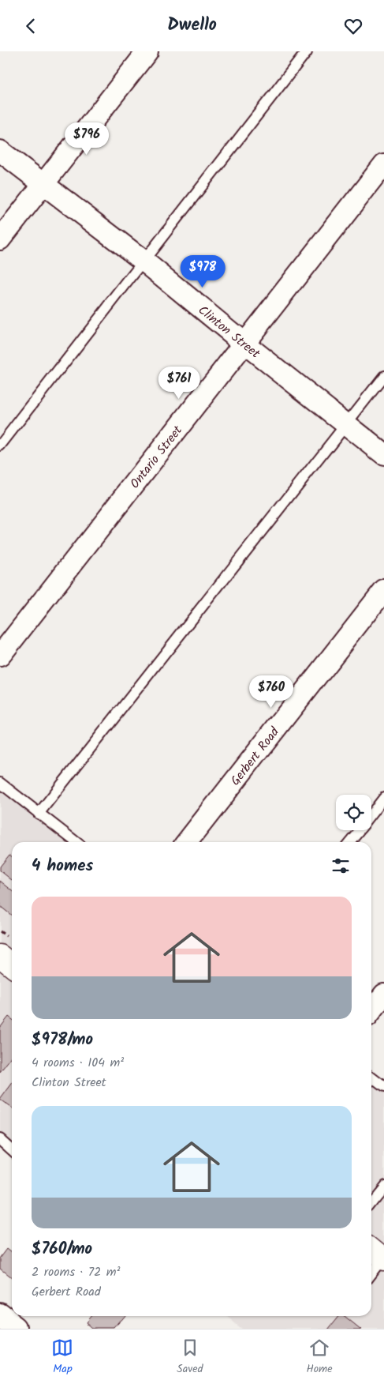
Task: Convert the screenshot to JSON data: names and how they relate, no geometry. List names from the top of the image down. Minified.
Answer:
{"streets":{"street":["Clinton Street","Ontario Street","Gerbert Road"]},"crossings":[["Clinton Street","Ontario Street"]],"page":{"header":"Dwello","price":["$796","$978","$761","$760"],"heading":"4 homes","list":[{"name":"$978/mo","note":"4 rooms · 104 m² · Clinton Street"},{"name":"$760/mo","note":"2 rooms · 72 m² · Gerbert Road"}],"tabs":["Map","Saved","Home"]}}
